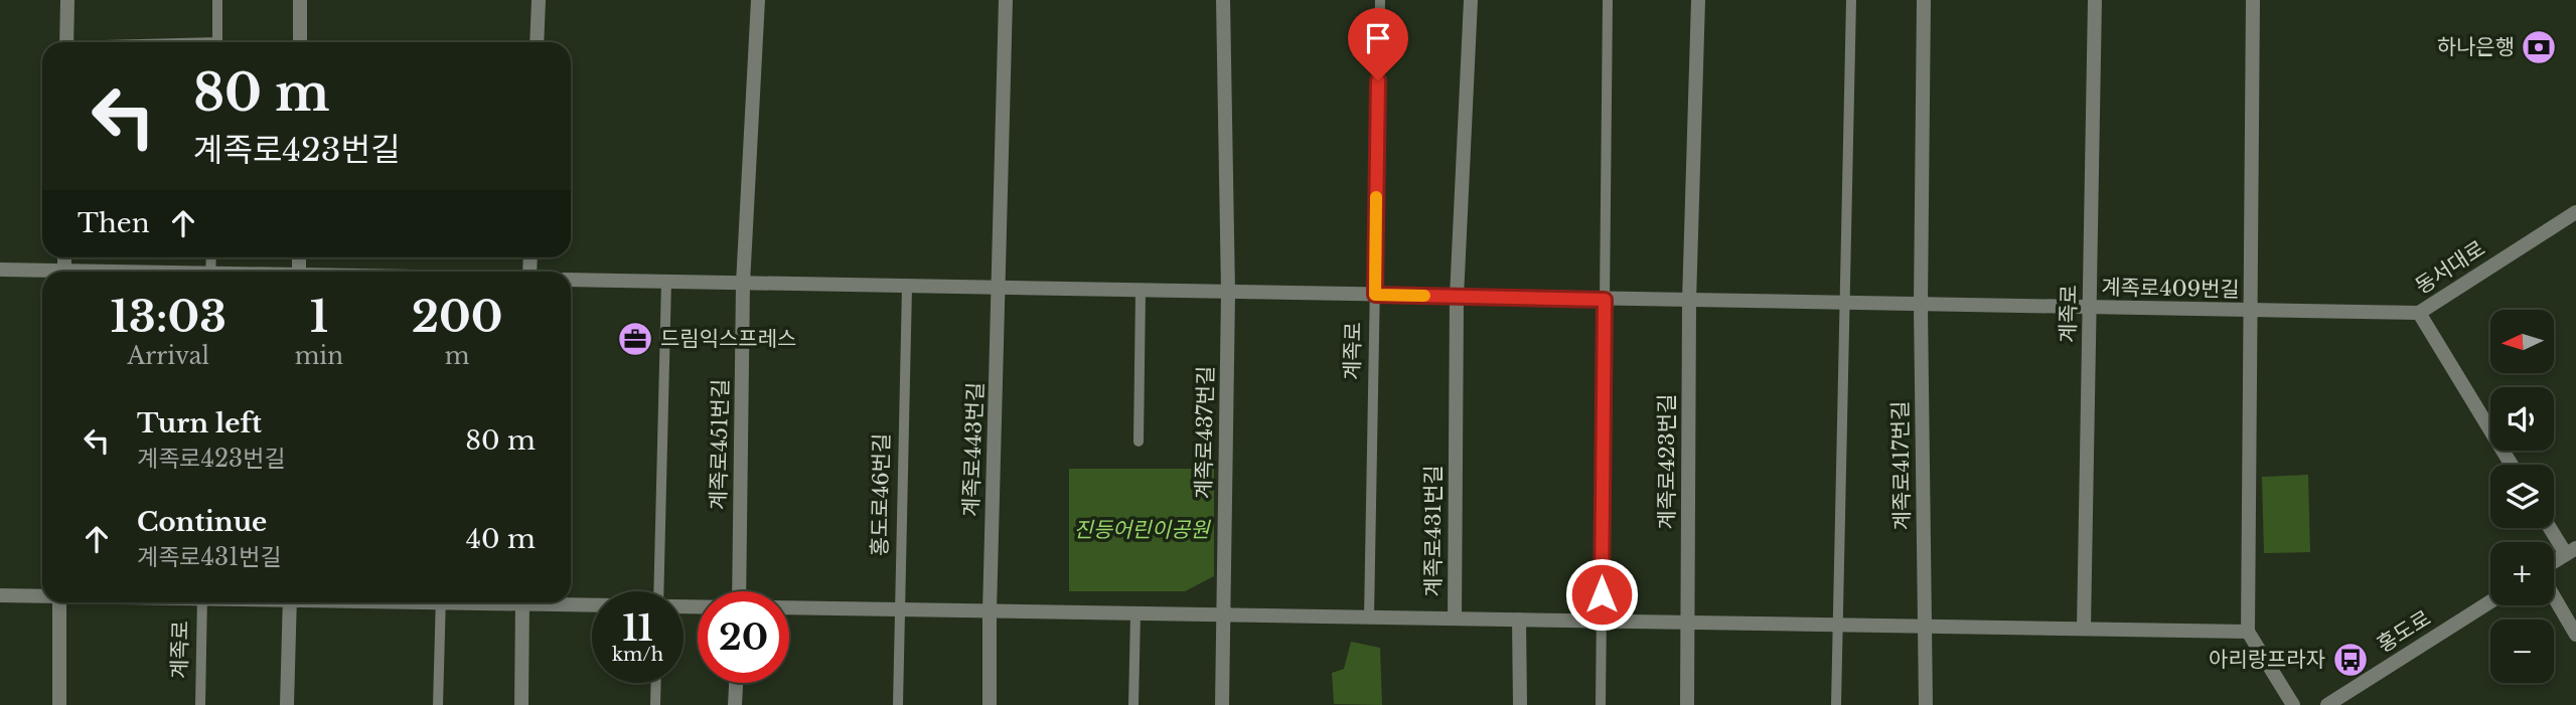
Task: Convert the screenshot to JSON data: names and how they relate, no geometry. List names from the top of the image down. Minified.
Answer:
{"streets":{"street":["동서대로","계족로409번길","계족로","계족로437번길","계족로451번길","계족로443번길","계족로423번길","계족로417번길","계족로431번길","홍도로"],"lane":["홍도로46번길"]},"crossings":[["동서대로","계족로409번길"],["계족로409번길","계족로"],["계족로409번길","계족로417번길"],["계족로","계족로431번길"],["계족로437번길","계족로431번길"]],"parks":["진등어린이공원"],"places":{"bank":["하나은행"],"office":["드림익스프레스"],"bus stop":["아리랑프라자"]},"north":"left","page":{"turn":["80 m","계족로423번길"],"then":"Then","eta":["13:03","Arrival","1","min","200","m"],"map_buttons":["+","−"],"list":[{"name":"Turn left","note":"계족로423번길","value":"80 m"},{"name":"Continue","note":"계족로431번길","value":"40 m"}],"speed":"11 km/h","limit":"20"}}
